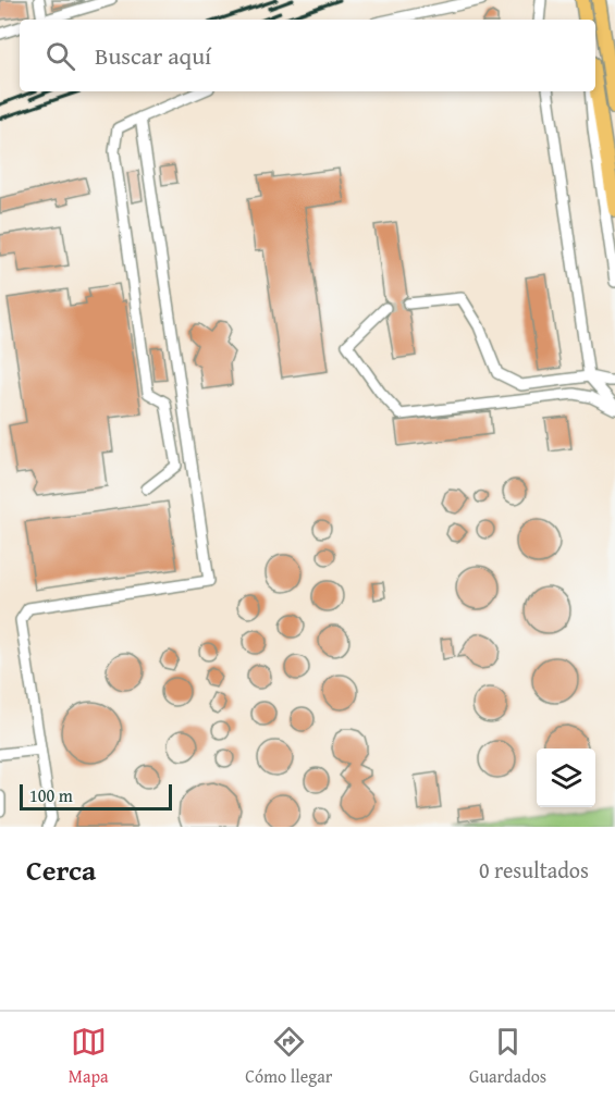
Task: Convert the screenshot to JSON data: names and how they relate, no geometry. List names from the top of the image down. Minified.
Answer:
{"scale_bar":"100 m","page":{"search":"Buscar aquí","scale":"100 m","heading":["Cerca","0 resultados"],"nav":["Mapa","Cómo llegar","Guardados"]}}
